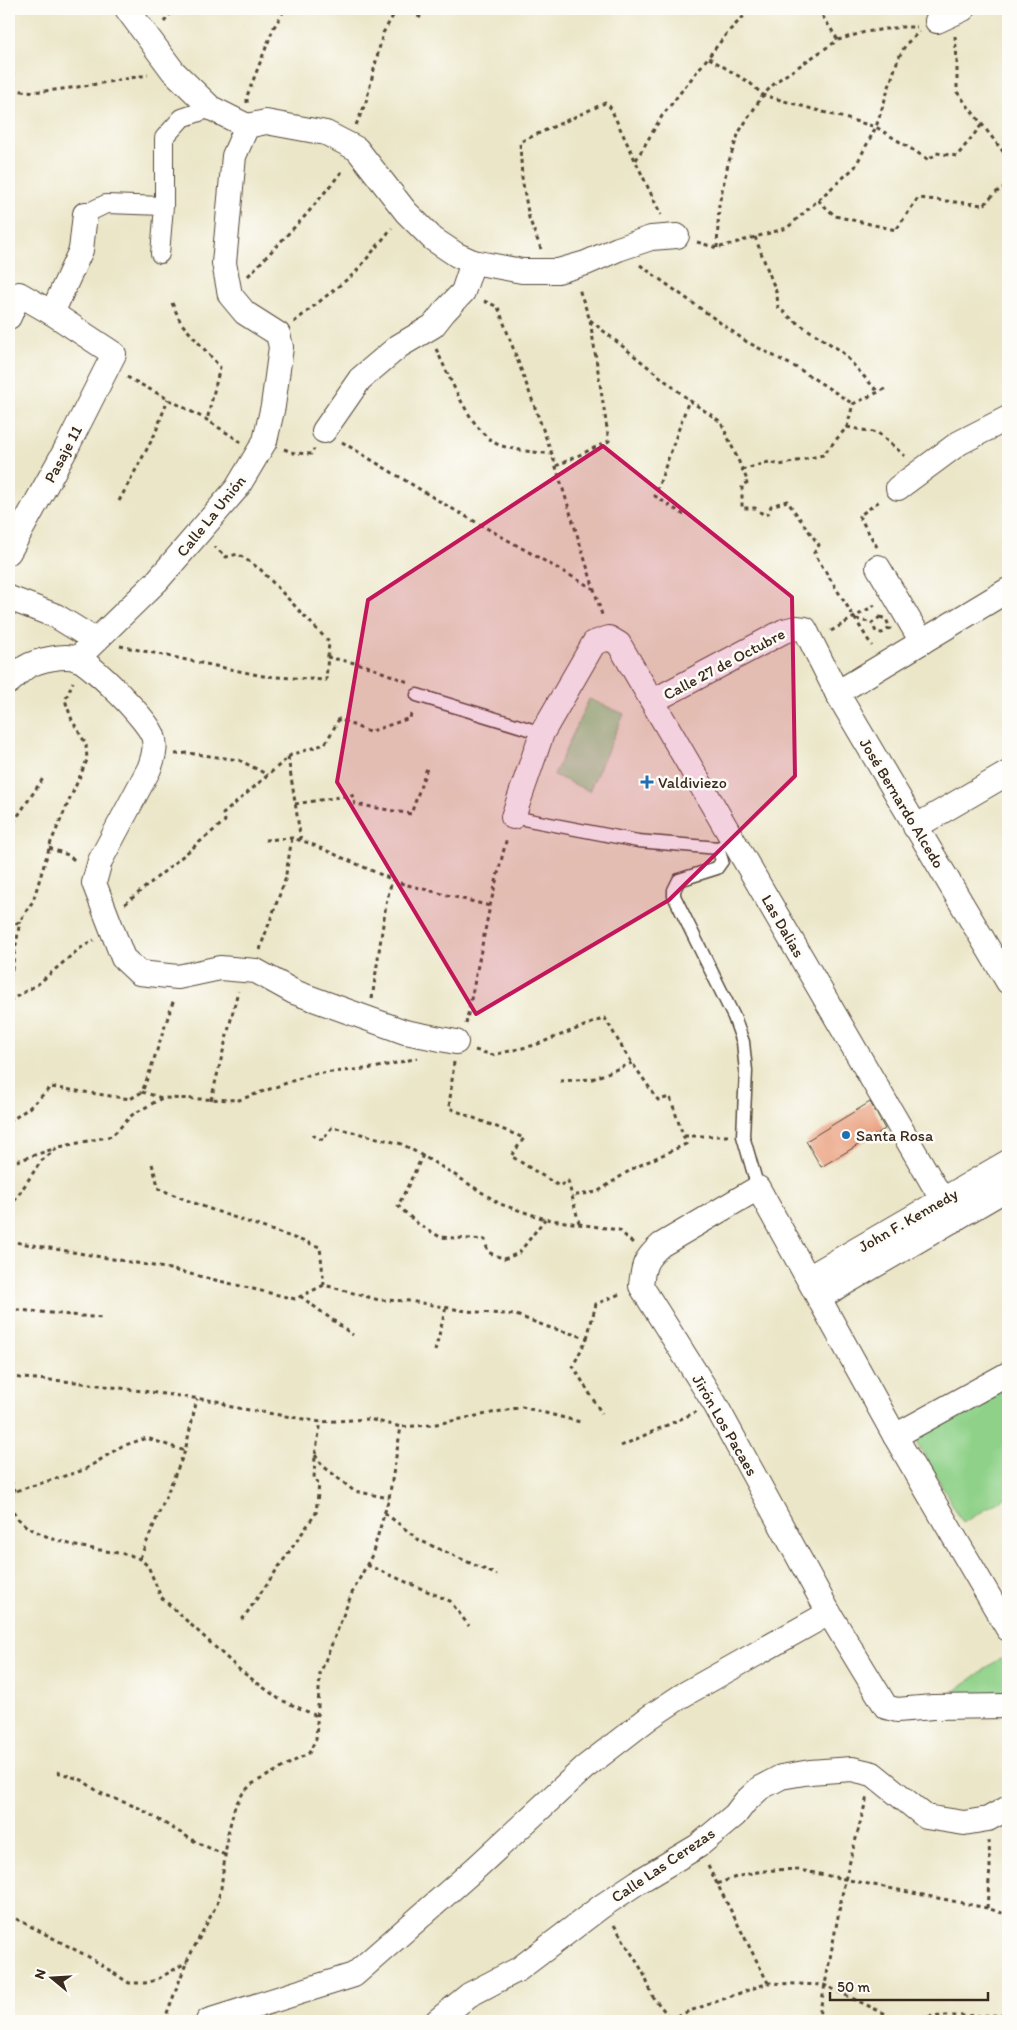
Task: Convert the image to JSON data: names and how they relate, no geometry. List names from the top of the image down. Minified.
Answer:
{"streets":{"street":["Pasaje 11","Calle La Unión","Calle 27 de Octubre","José Bernardo Alcedo","Las Dalias","John F. Kennedy","Jirón Los Pacaes","Calle Las Cerezas"]},"crossings":[["Calle 27 de Octubre","José Bernardo Alcedo"],["Calle 27 de Octubre","Las Dalias"],["Las Dalias","John F. Kennedy"]],"places":{"health":["Valdiviezo"],"other":["Santa Rosa"]},"scale_bar":"50 m","north":"left"}
